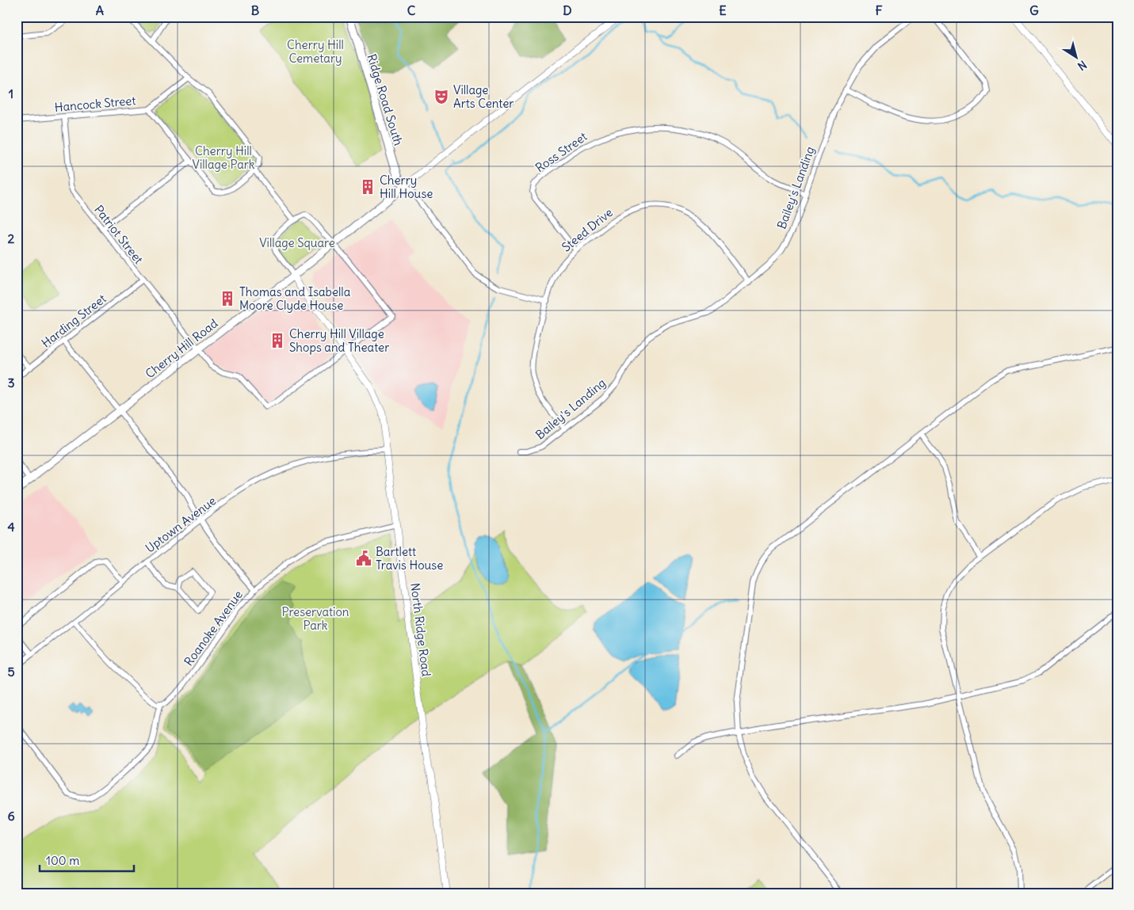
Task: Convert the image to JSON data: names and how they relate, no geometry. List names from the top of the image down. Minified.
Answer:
{"streets":{"main road":["Ridge Road South","Cherry Hill Road"],"street":["Hancock Street","Ross Street","Bailey's Landing","Steed Drive","Patriot Street","Harding Street","Uptown Avenue","Roanoke Avenue","North Ridge Road"]},"crossings":[["Ridge Road South","Cherry Hill Road"],["Hancock Street","Patriot Street"],["Ross Street","Bailey's Landing"],["Ross Street","Steed Drive"],["Bailey's Landing","Steed Drive"],["Patriot Street","Harding Street"],["Patriot Street","Cherry Hill Road"],["Patriot Street","North Ridge Road"],["Cherry Hill Road","North Ridge Road"],["Uptown Avenue","North Ridge Road"],["Roanoke Avenue","North Ridge Road"]],"parks":["Cherry Hill Cemetary","Cherry Hill Village Park","Village Square","Preservation Park"],"places":{"theatre":["Village Arts Center"],"building":["Cherry Hill House","Thomas and Isabella Moore Clyde House","Cherry Hill Village Shops and Theater"],"public building":["Bartlett Travis House"]},"scale_bar":"100 m","north":"bottom right","grid":{"columns":["A","B","C","D","E","F","G"],"rows":["1","2","3","4","5","6"]}}
